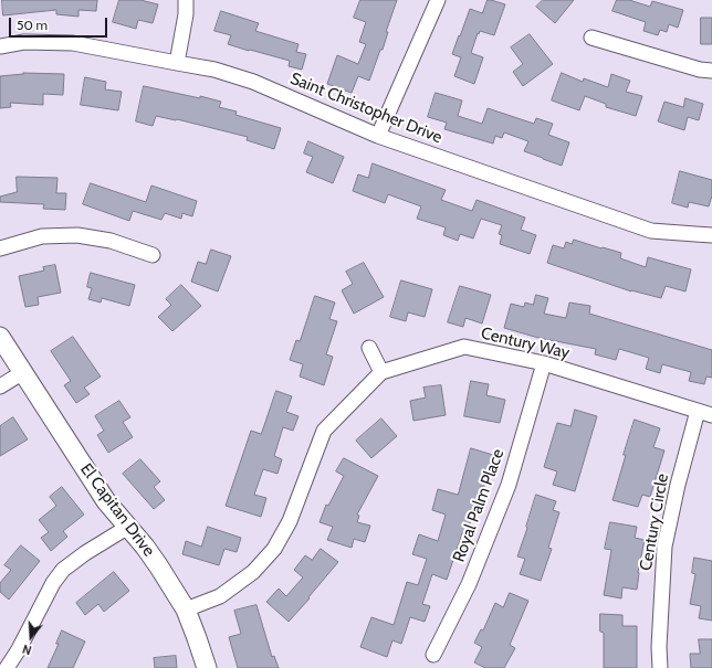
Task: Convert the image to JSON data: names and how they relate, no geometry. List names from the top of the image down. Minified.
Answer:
{"streets":{"street":["Saint Christopher Drive","Century Way","Royal Palm Place","El Capitan Drive","Century Circle"]},"crossings":[["Century Way","Royal Palm Place"],["Century Way","El Capitan Drive"],["Century Way","Century Circle"]],"scale_bar":"50 m","north":"bottom"}
